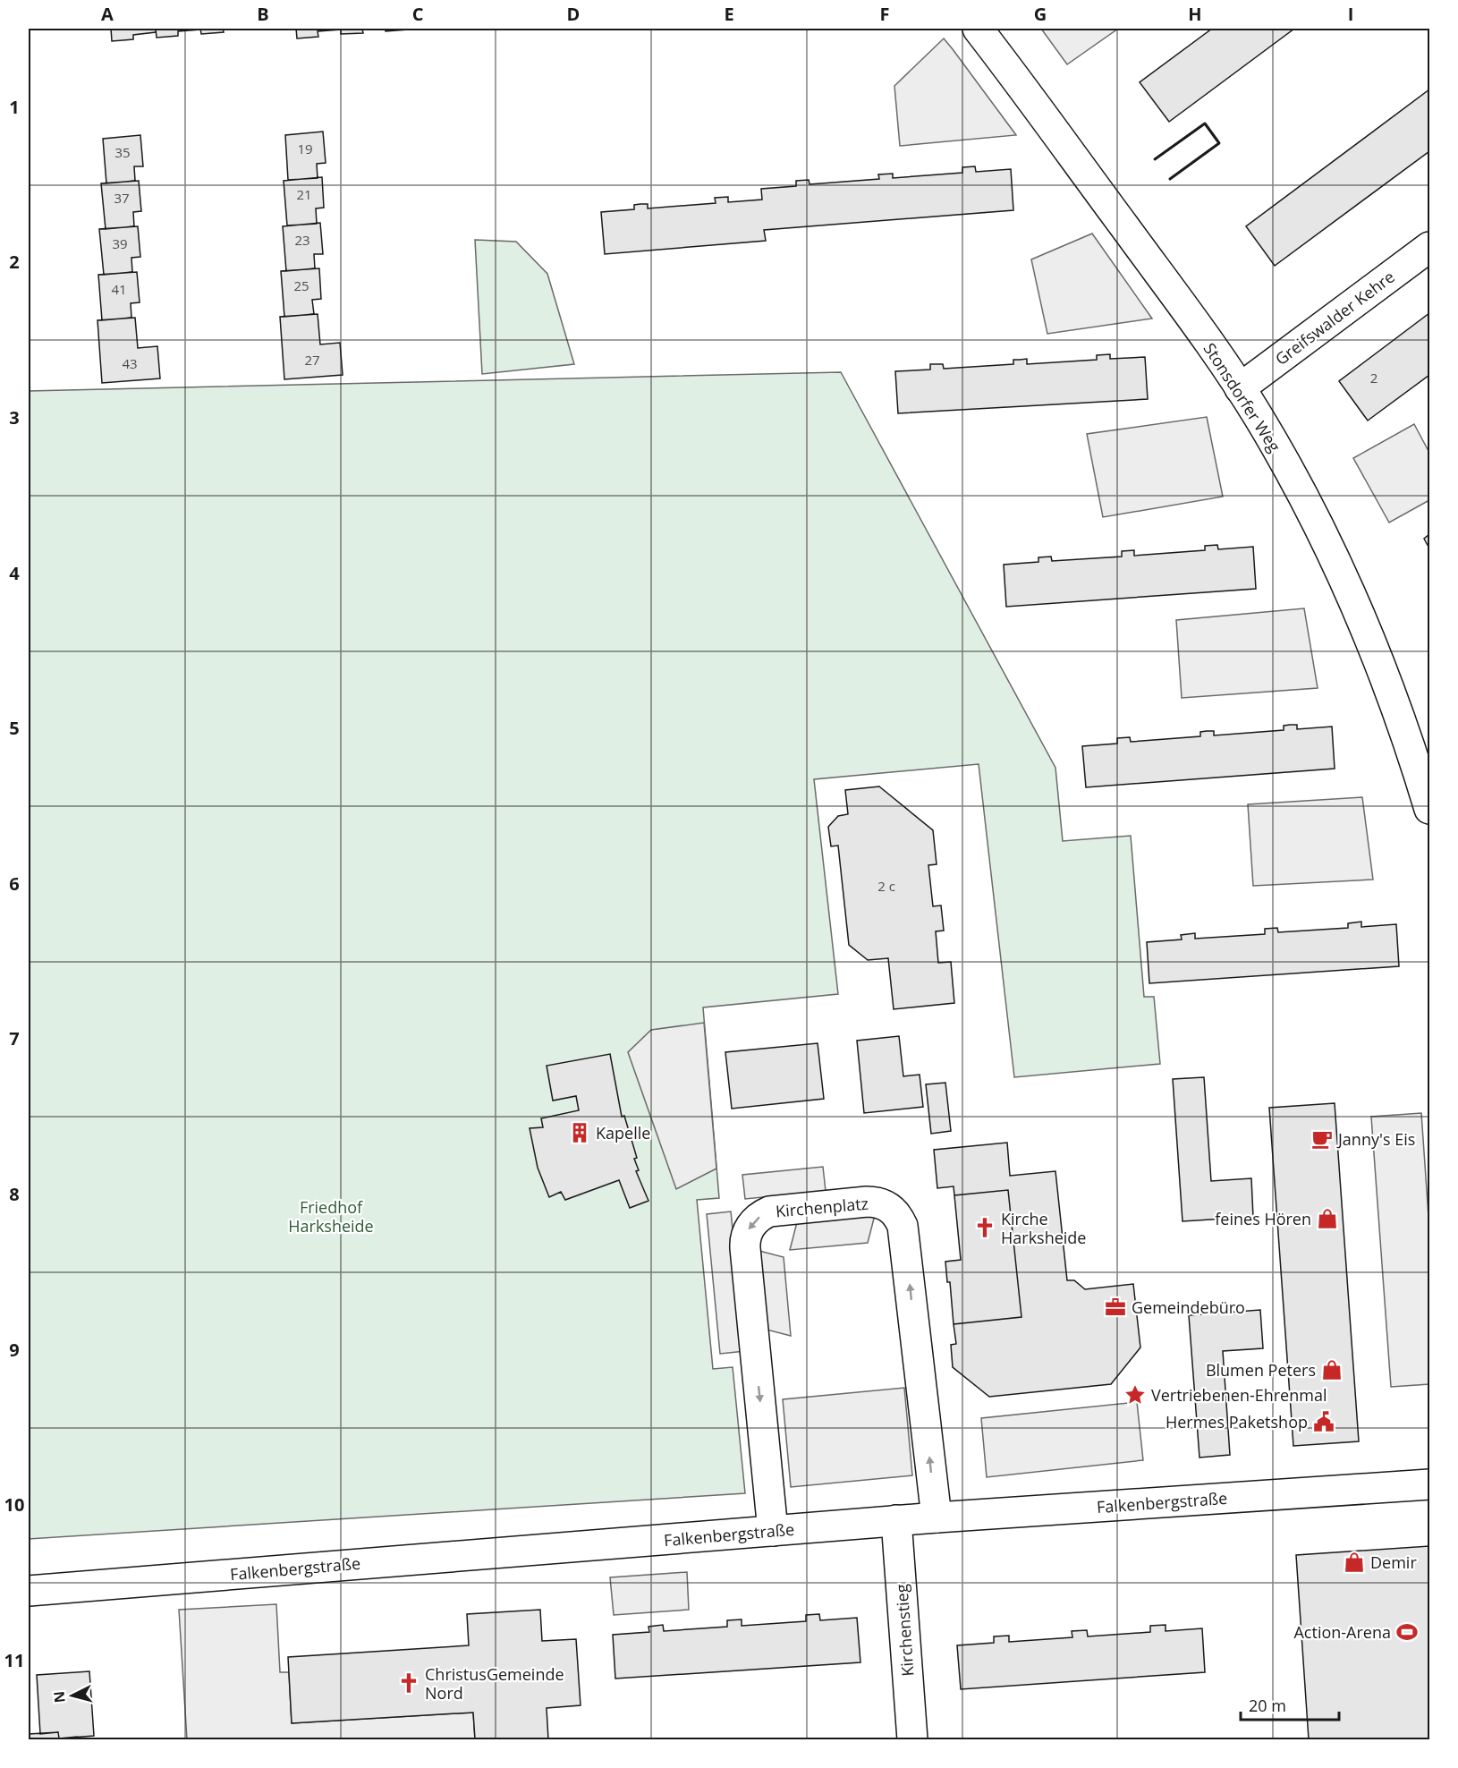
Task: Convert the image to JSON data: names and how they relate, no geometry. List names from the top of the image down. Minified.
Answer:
{"streets":{"street":["Greifswalder Kehre","Stonsdorfer Weg","Kirchenplatz","Falkenbergstraße","Kirchenstieg"]},"crossings":[["Greifswalder Kehre","Stonsdorfer Weg"],["Kirchenplatz","Falkenbergstraße"],["Falkenbergstraße","Kirchenstieg"]],"parks":["Friedhof Harksheide"],"places":{"building":["Kapelle"],"cafe":["Janny's Eis"],"shop":["feines Hören","Blumen Peters","Demir"],"church":["Kirche Harksheide","ChristusGemeinde Nord"],"office":["Gemeindebüro"],"place":["Vertriebenen-Ehrenmal"],"public building":["Hermes Paketshop"],"sports":["Action-Arena"]},"house_numbers":["19","35","21","37","23","39","25","41","27","43","2","2 c"],"scale_bar":"20 m","north":"left","grid":{"columns":["A","B","C","D","E","F","G","H","I"],"rows":["1","2","3","4","5","6","7","8","9","10","11"]}}
